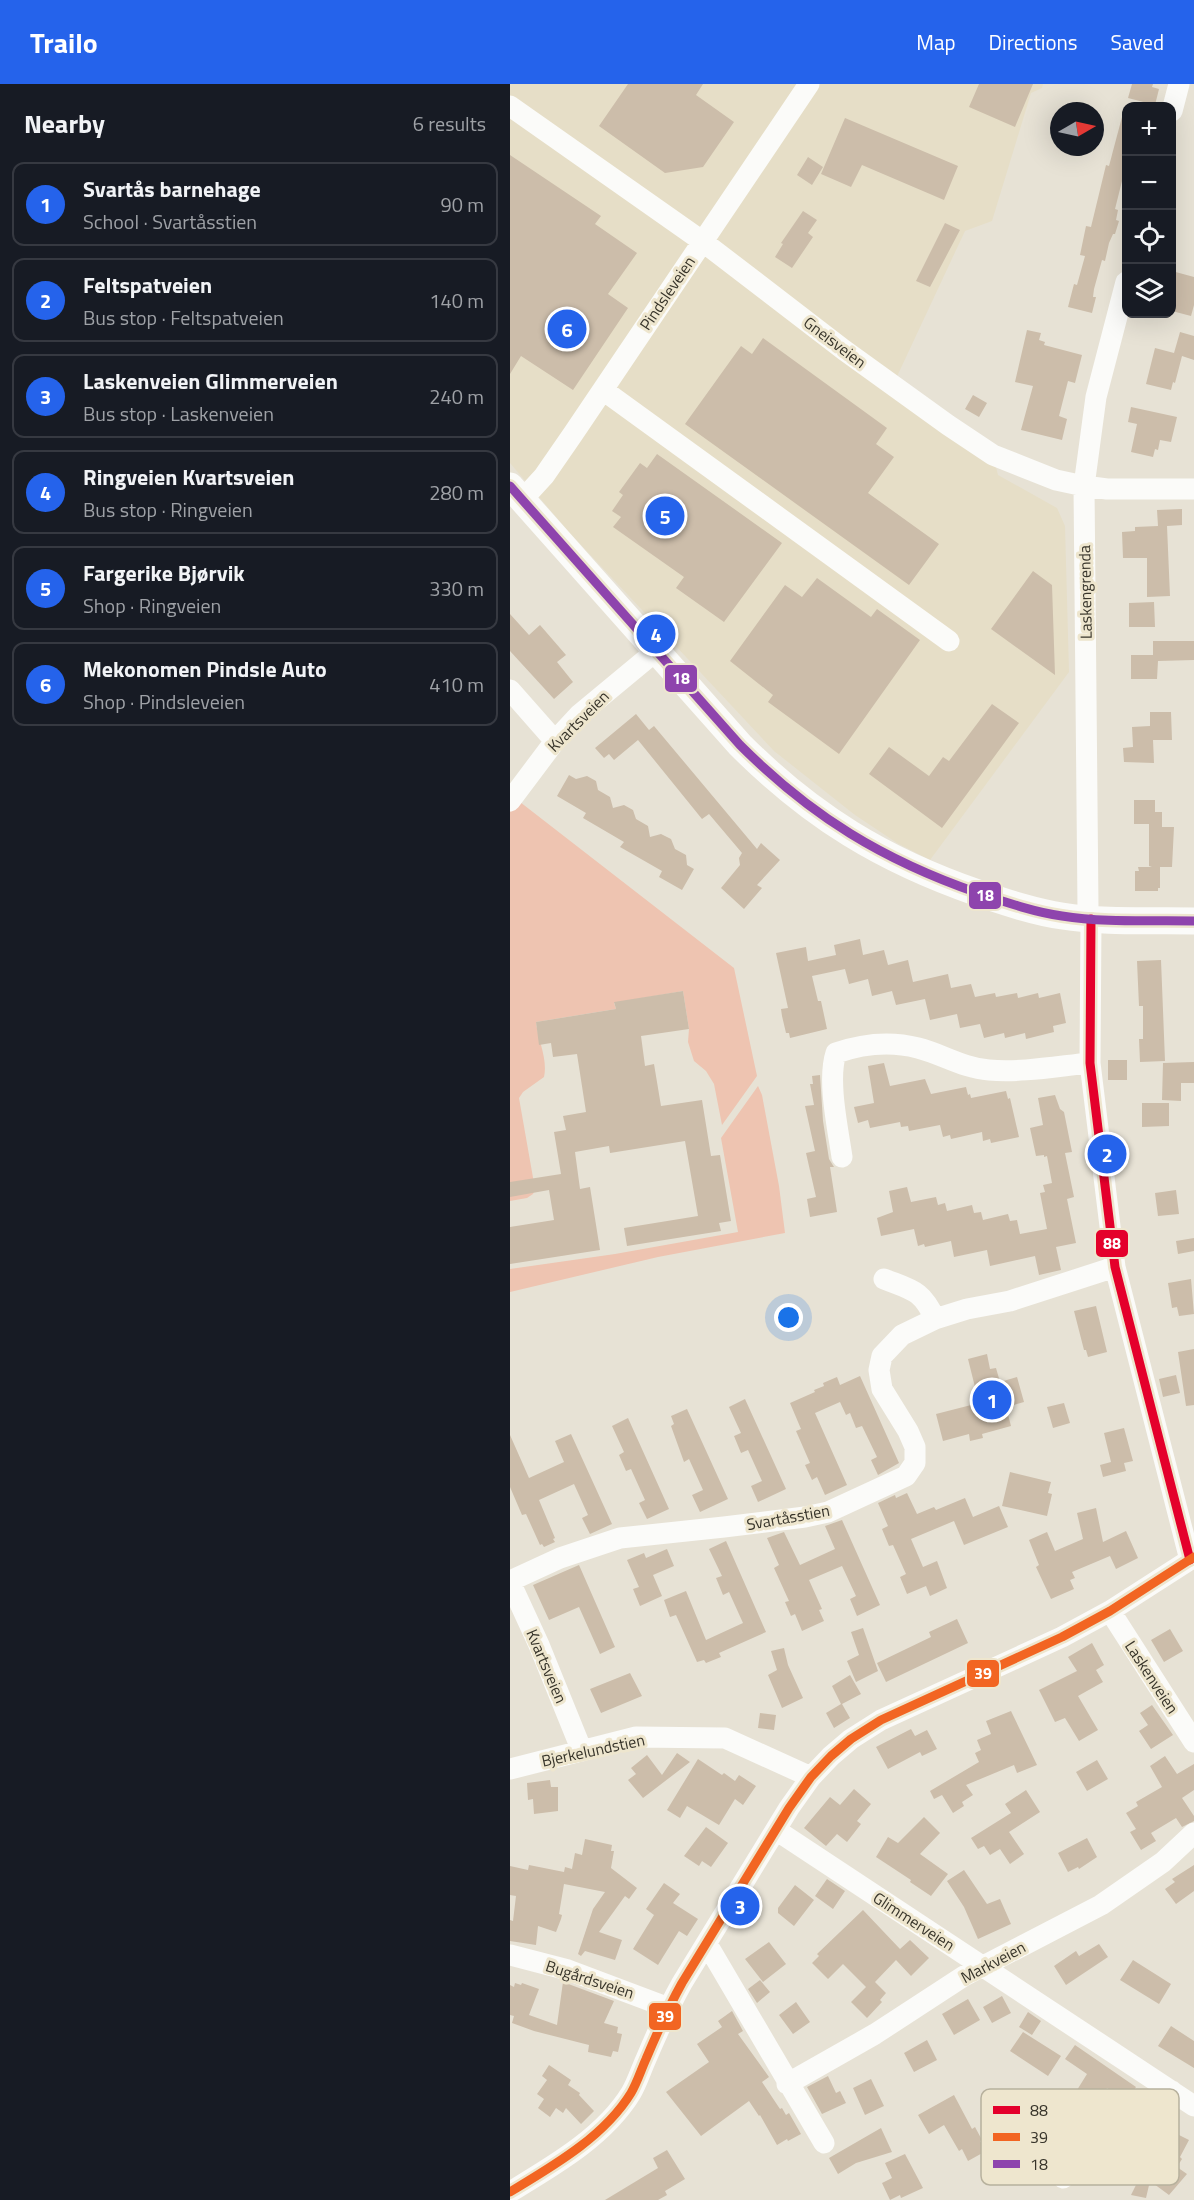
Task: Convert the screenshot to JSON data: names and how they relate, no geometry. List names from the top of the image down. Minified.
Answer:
{"streets":{"street":["Pindsleveien","Gneisveien","Laskengrenda","Kvartsveien","Svartåsstien","Laskenveien","Bjerkelundstien","Glimmerveien","Markveien","Bugårdsveien"]},"crossings":[["Pindsleveien","Gneisveien"],["Gneisveien","Laskengrenda"],["Laskengrenda","Svartåsstien"],["Kvartsveien","Svartåsstien"],["Kvartsveien","Bjerkelundstien"],["Glimmerveien","Markveien"]],"lines":["transit line 18","transit line 88","transit line 39"],"legend":["88","39","18"],"north":"right","page":{"header":"Trailo","nav":["Map","Directions","Saved"],"heading":["Nearby","6 results"],"map_buttons":["+","−"],"list":[{"mark":"1","name":"Svartås barnehage","note":"School · Svartåsstien","value":"90 m"},{"mark":"2","name":"Feltspatveien","note":"Bus stop · Feltspatveien","value":"140 m"},{"mark":"3","name":"Laskenveien Glimmerveien","note":"Bus stop · Laskenveien","value":"240 m"},{"mark":"4","name":"Ringveien Kvartsveien","note":"Bus stop · Ringveien","value":"280 m"},{"mark":"5","name":"Fargerike Bjørvik","note":"Shop · Ringveien","value":"330 m"},{"mark":"6","name":"Mekonomen Pindsle Auto","note":"Shop · Pindsleveien","value":"410 m"}],"pins":["6","5","4","2","1","3"]}}
